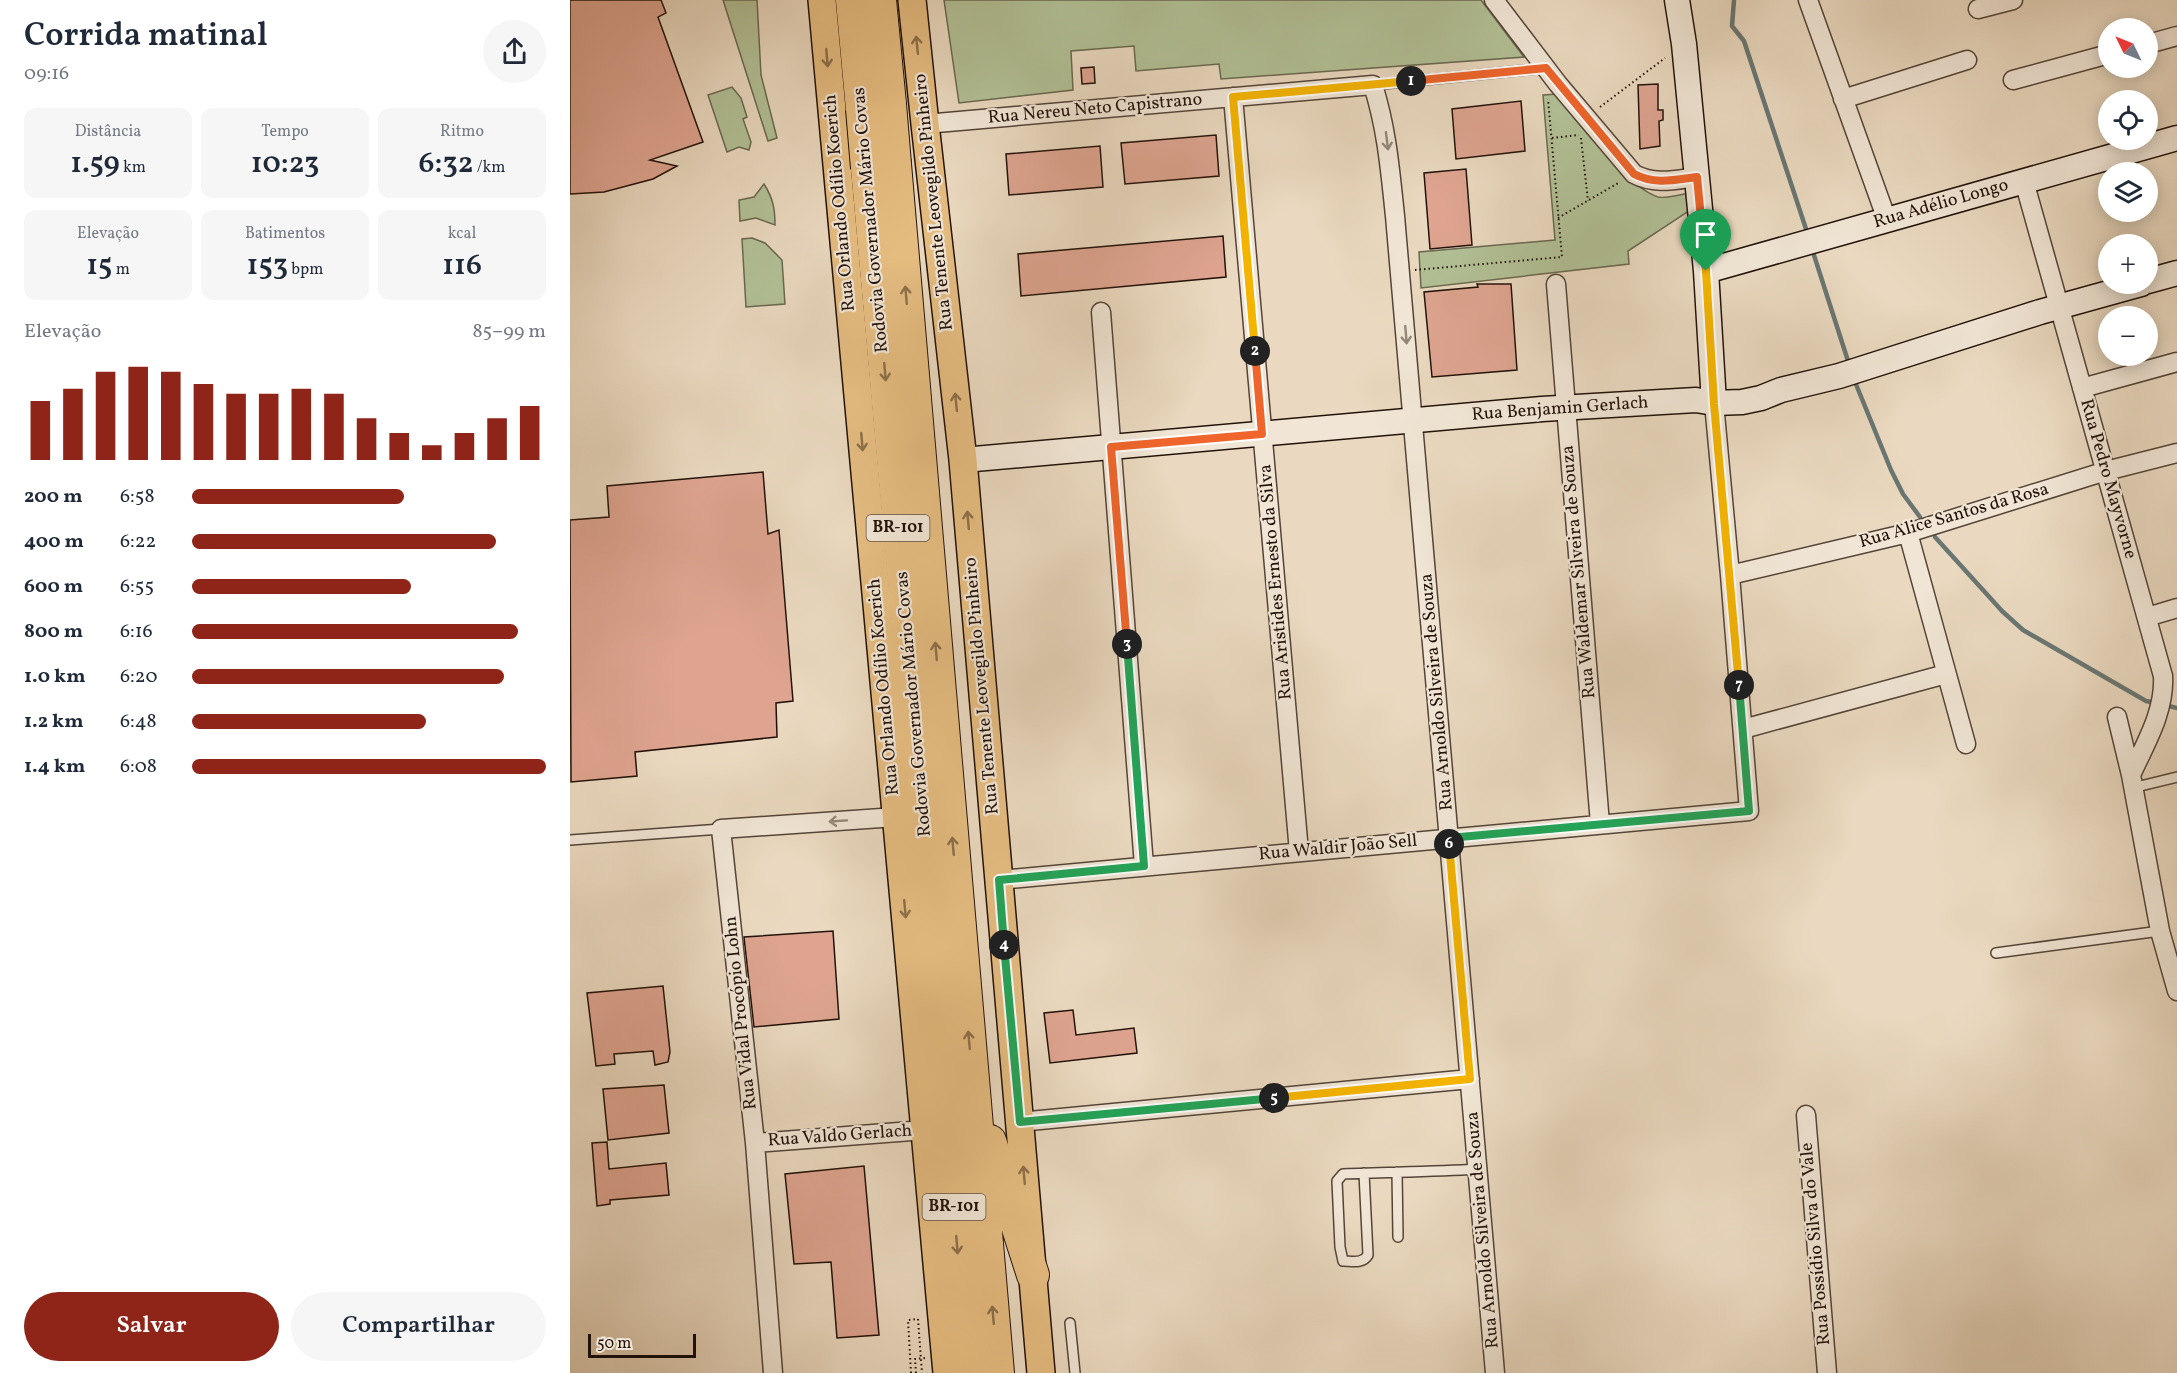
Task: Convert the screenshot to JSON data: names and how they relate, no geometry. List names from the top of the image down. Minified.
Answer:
{"streets":{"highway":["Rodovia Governador Mário Covas","BR-101"],"main road":["Rua Tenente Leovegildo Pinheiro","Rua Orlando Odílio Koerich","Rua Adélio Longo","Rua Benjamin Gerlach"],"street":["Rua Nereu Neto Capistrano","Rua Pedro Mayvorne","Rua Alice Santos da Rosa","Rua Waldemar Silveira de Souza","Rua Aristides Ernesto da Silva","Rua Arnoldo Silveira de Souza","Rua Waldir João Sell","Rua Vidal Procópio Lohn","Rua Valdo Gerlach","Rua Possídio Silva do Vale"]},"crossings":[["Rua Nereu Neto Capistrano","Rua Tenente Leovegildo Pinheiro"],["Rua Nereu Neto Capistrano","Rua Aristides Ernesto da Silva"],["Rua Nereu Neto Capistrano","Rua Arnoldo Silveira de Souza"],["Rua Tenente Leovegildo Pinheiro","Rua Benjamin Gerlach"],["Rua Tenente Leovegildo Pinheiro","Rua Waldir João Sell"],["Rua Orlando Odílio Koerich","Rua Valdo Gerlach"],["Rua Adélio Longo","Rua Pedro Mayvorne"],["Rua Benjamin Gerlach","Rua Pedro Mayvorne"],["Rua Benjamin Gerlach","Rua Waldemar Silveira de Souza"],["Rua Benjamin Gerlach","Rua Aristides Ernesto da Silva"],["Rua Benjamin Gerlach","Rua Arnoldo Silveira de Souza"],["Rua Pedro Mayvorne","Rua Alice Santos da Rosa"],["Rua Waldemar Silveira de Souza","Rua Waldir João Sell"],["Rua Aristides Ernesto da Silva","Rua Waldir João Sell"],["Rua Arnoldo Silveira de Souza","Rua Waldir João Sell"],["Rua Vidal Procópio Lohn","Rua Valdo Gerlach"]],"one_way":["Rua Tenente Leovegildo Pinheiro","Rua Orlando Odílio Koerich"],"scale_bar":"50 m","north":"top left","page":{"heading":["Corrida matinal","09:16"],"map_buttons":["+","−"],"pins":["1","2","3","7","6","4","5"],"stats":[["Distância","1.59 km"],["Tempo","10:23"],["Ritmo","6:32 /km"],["Elevação","15 m"],["Batimentos","153 bpm"],["kcal","116"]],"chart":["Elevação","85–99 m"],"list":[{"name":"200 m","note":"6:58"},{"name":"400 m","note":"6:22"},{"name":"600 m","note":"6:55"},{"name":"800 m","note":"6:16"},{"name":"1.0 km","note":"6:20"},{"name":"1.2 km","note":"6:48"},{"name":"1.4 km","note":"6:08"}],"buttons":["Salvar","Compartilhar"],"scale":"50 m"}}
